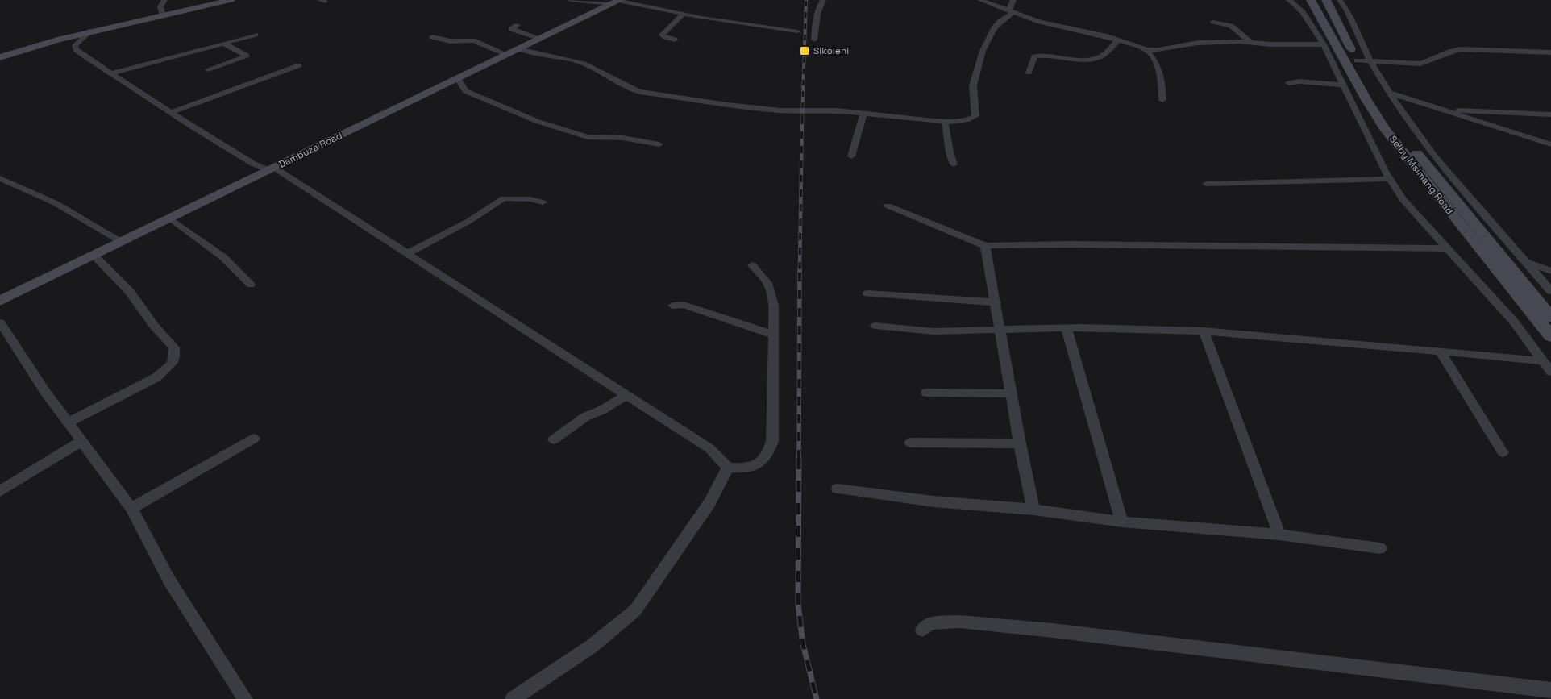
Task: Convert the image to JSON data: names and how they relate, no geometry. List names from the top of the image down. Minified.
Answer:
{"streets":{"main road":["Dambuza Road","Selby Msimang Road"]},"places":{"transit":["Sikoleni"]}}
